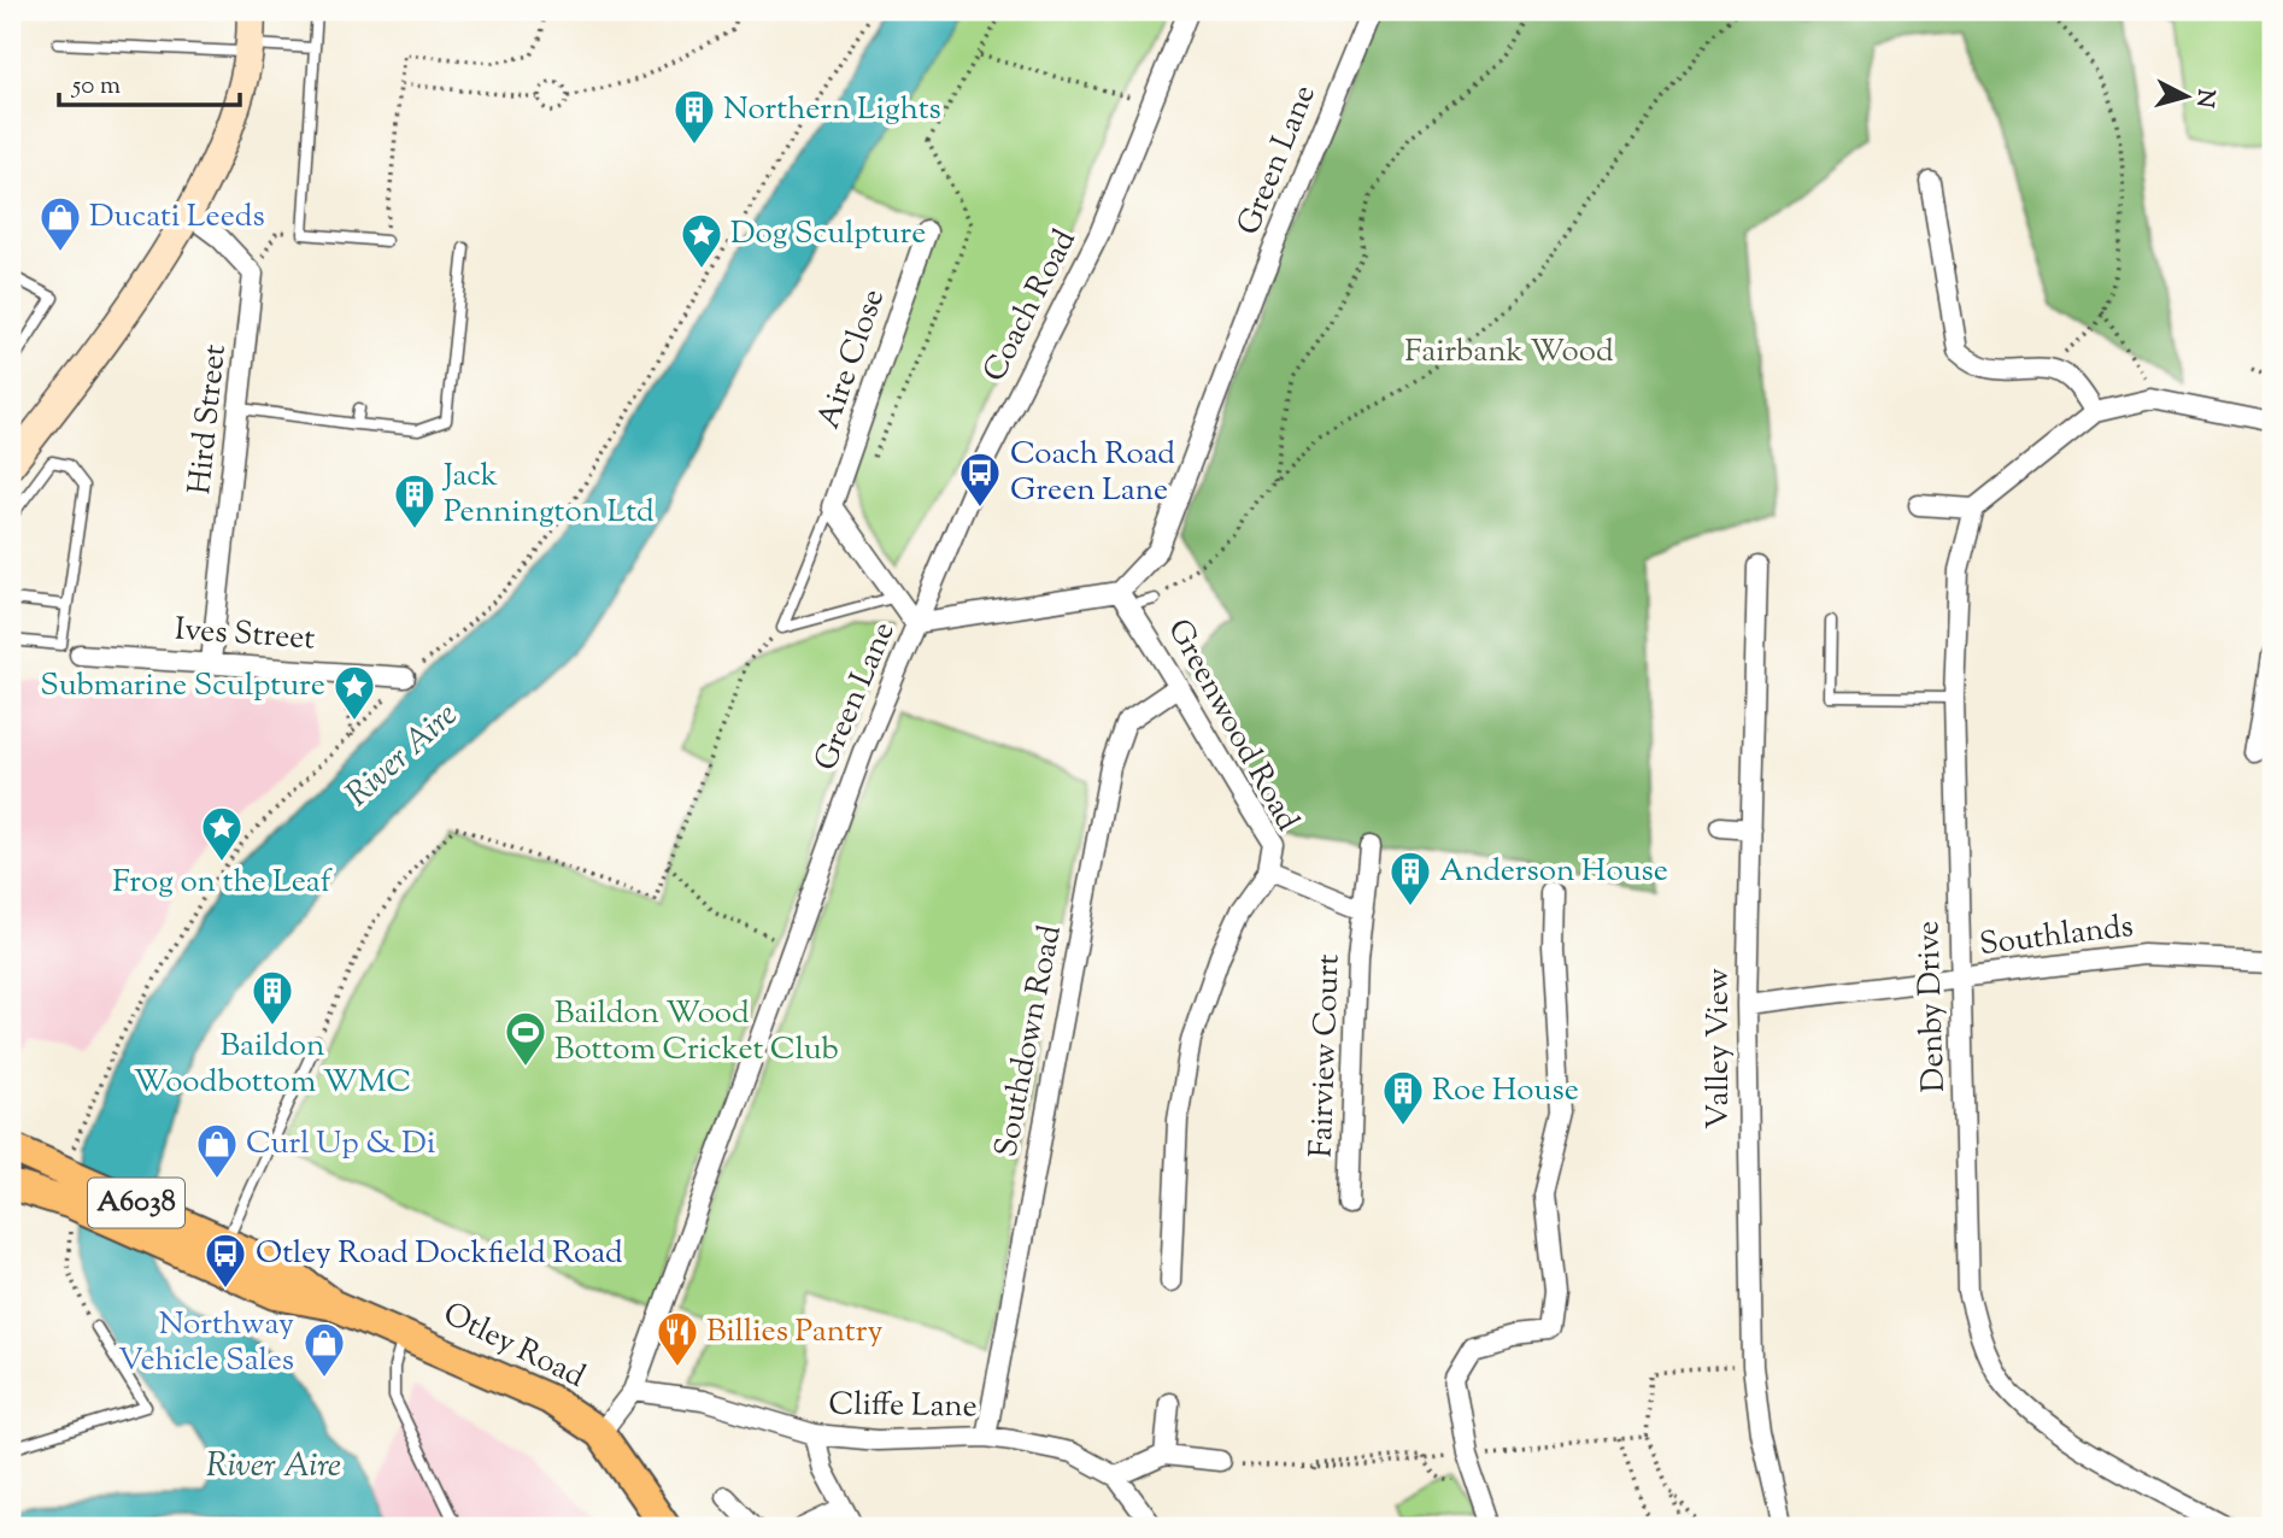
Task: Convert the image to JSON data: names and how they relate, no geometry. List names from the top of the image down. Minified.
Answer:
{"streets":{"main road":["A6038","Otley Road"],"street":["Green Lane","Coach Road","Aire Close","Hird Street","Ives Street","Greenwood Road","Southlands","Denby Drive","Southdown Road","Valley View","Fairview Court","Cliffe Lane"]},"crossings":[["Green Lane","Coach Road"],["Green Lane","Greenwood Road"],["Green Lane","Otley Road"],["Green Lane","Cliffe Lane"],["Hird Street","Ives Street"],["Greenwood Road","Southdown Road"],["Southlands","Denby Drive"],["Southlands","Valley View"],["Southdown Road","Cliffe Lane"]],"water":["River Aire"],"parks":["Fairbank Wood"],"places":{"building":["Northern Lights","Jack Pennington Ltd","Anderson House","Baildon Woodbottom WMC","Roe House"],"shop":["Ducati Leeds","Curl Up & Di","Northway Vehicle Sales"],"place":["Dog Sculpture","Submarine Sculpture","Frog on the Leaf"],"bus stop":["Coach Road Green Lane","Otley Road Dockfield Road"],"sports":["Baildon Wood Bottom Cricket Club"],"restaurant":["Billies Pantry"]},"scale_bar":"50 m","north":"right"}
